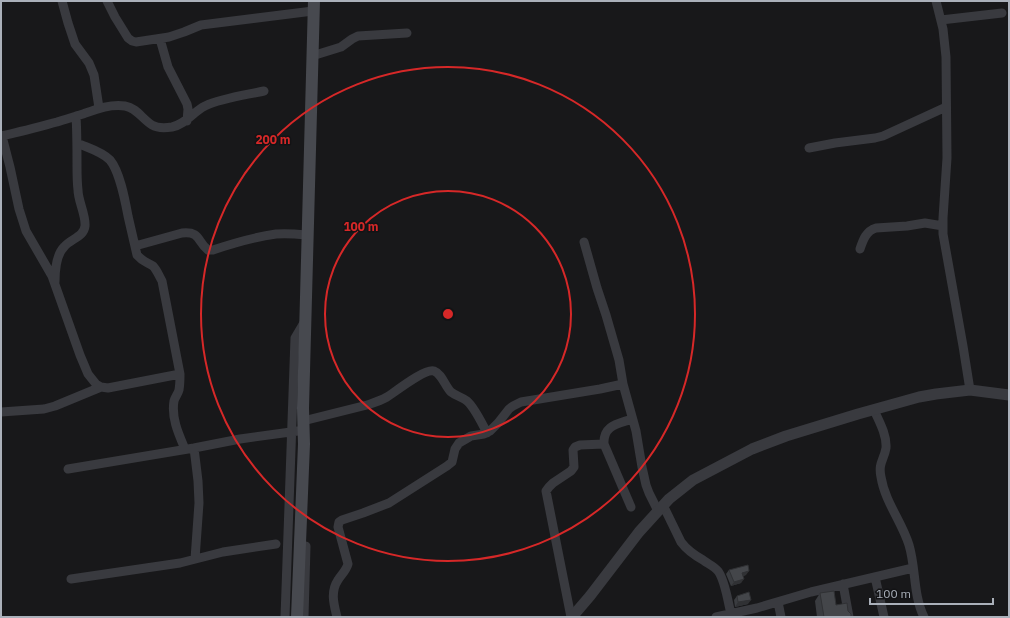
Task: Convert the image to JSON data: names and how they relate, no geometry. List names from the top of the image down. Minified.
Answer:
{"scale_bar":"100 m","rings":["200 m","100 m"]}
